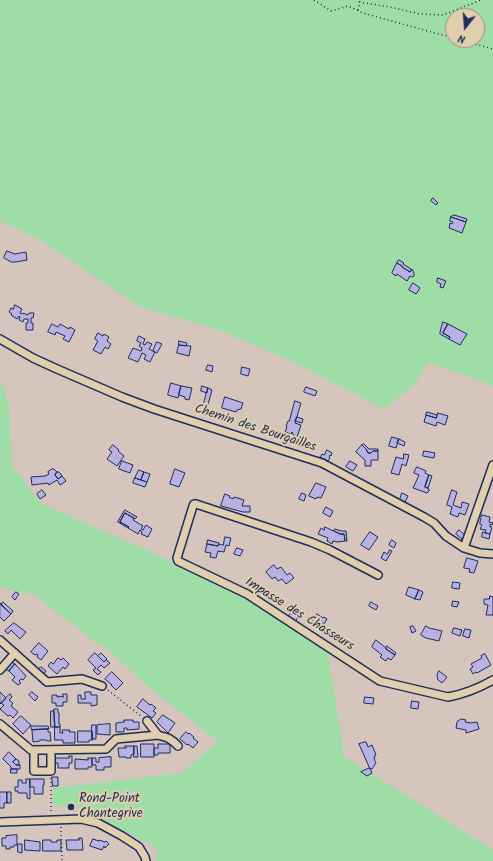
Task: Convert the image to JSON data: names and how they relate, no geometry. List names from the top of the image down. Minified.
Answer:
{"streets":{"street":["Chemin des Bourgailles","Impasse des Chasseurs"]},"places":["Rond-Point Chantegrive"],"north":"bottom"}
